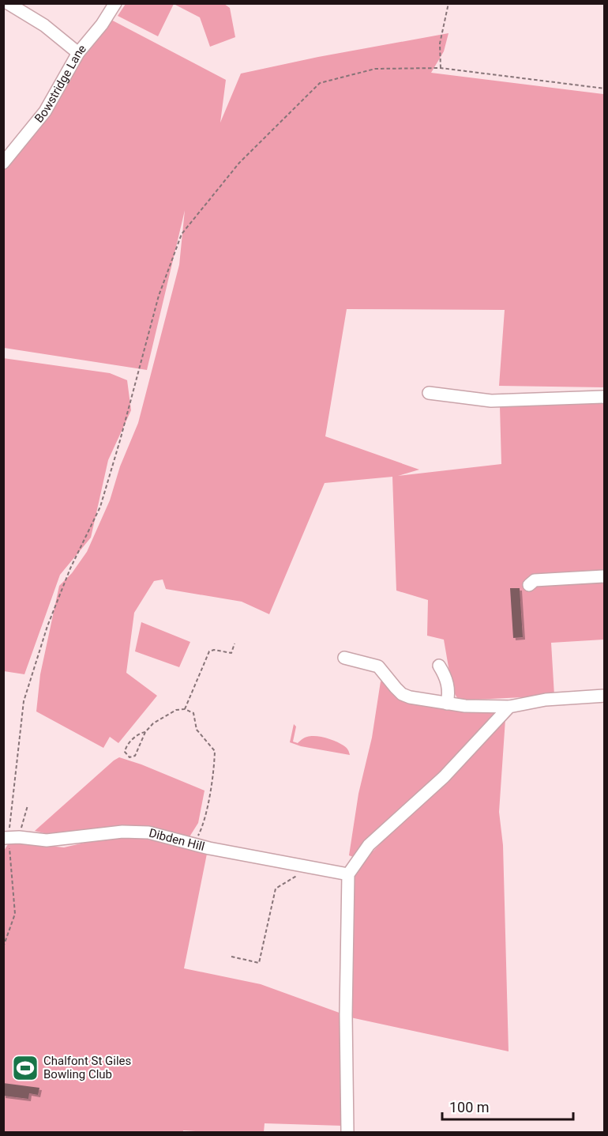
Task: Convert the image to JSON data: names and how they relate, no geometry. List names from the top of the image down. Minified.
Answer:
{"streets":{"street":["Bowstridge Lane","Dibden Hill"]},"places":{"sports":["Chalfont St Giles Bowling Club"]},"scale_bar":"100 m"}
